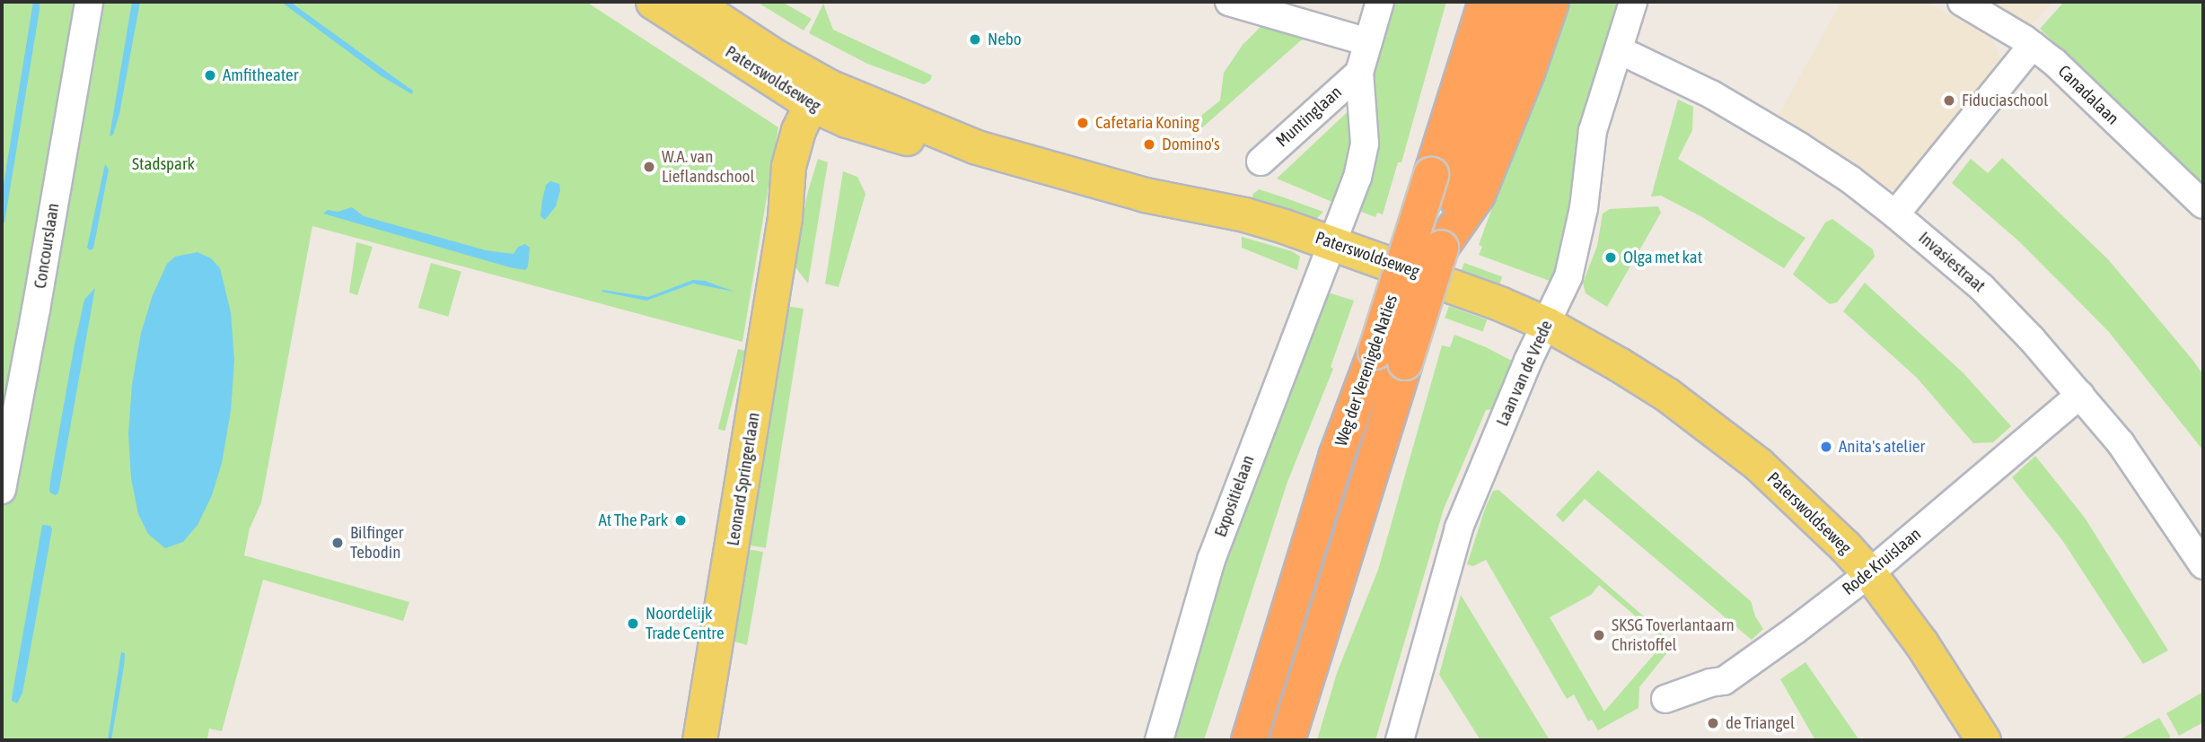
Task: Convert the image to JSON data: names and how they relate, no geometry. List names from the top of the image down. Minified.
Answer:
{"streets":{"highway":["Weg der Verenigde Naties"],"main road":["Paterswoldseweg","Leonard Springerlaan"],"street":["Canadalaan","Muntinglaan","Concourslaan","Invasiestraat","Laan van de Vrede","Expositielaan","Rode Kruislaan"]},"crossings":[["Paterswoldseweg","Muntinglaan"],["Paterswoldseweg","Laan van de Vrede"],["Paterswoldseweg","Leonard Springerlaan"],["Paterswoldseweg","Expositielaan"],["Paterswoldseweg","Rode Kruislaan"],["Muntinglaan","Expositielaan"],["Invasiestraat","Laan van de Vrede"],["Invasiestraat","Rode Kruislaan"]],"parks":["Stadspark"],"places":["Nebo","Amfitheater","Fiduciaschool","Cafetaria Koning","Domino's","W.A. van Lieflandschool","Olga met kat","Anita's atelier","At The Park","Bilfinger Tebodin","Noordelijk Trade Centre","SKSG Toverlantaarn Christoffel","de Triangel"]}
